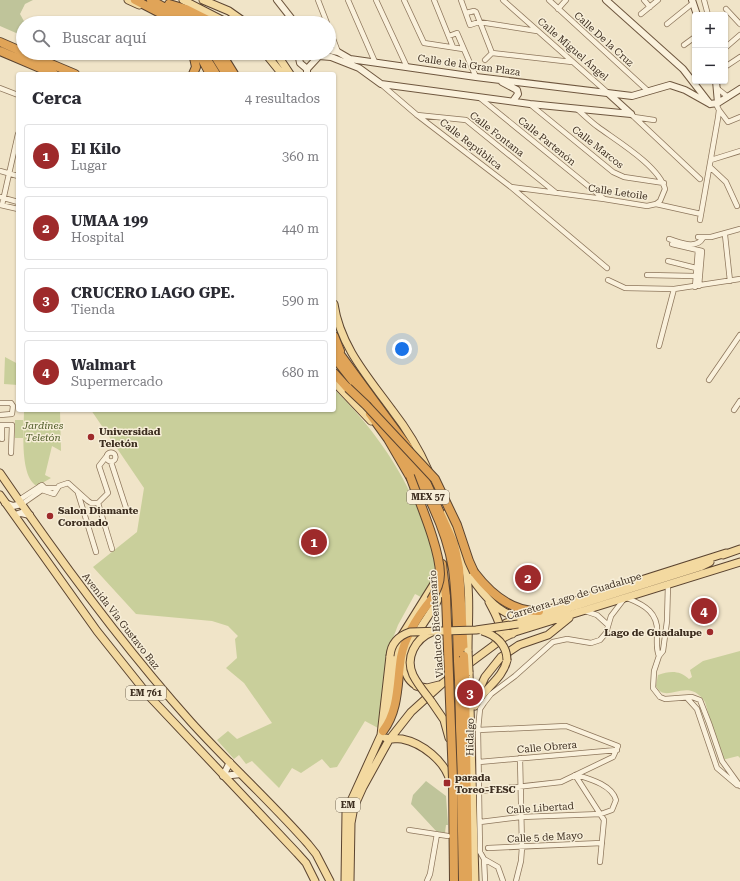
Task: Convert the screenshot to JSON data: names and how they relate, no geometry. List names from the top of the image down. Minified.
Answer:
{"streets":{"highway":["MEX 57","Viaducto Bicentenario"],"main road":["Carretera Lago de Guadalupe","Avenida Via Gustavo Baz","EM 761","EM"],"street":["Calle De la Cruz","Calle Miguel Ángel","Calle de la Gran Plaza","Calle Fontana","Calle Partenón","Calle República","Calle Marcos","Calle Letoile","Hidalgo","Calle Obrera","Calle Libertad","Calle 5 de Mayo"]},"crossings":[["Calle De la Cruz","Calle de la Gran Plaza"],["Calle Miguel Ángel","Calle de la Gran Plaza"],["Calle Fontana","Calle República"],["Calle Fontana","Calle Letoile"],["Calle Partenón","Calle Letoile"],["Calle República","Calle Letoile"],["Calle Marcos","Calle Letoile"],["Carretera Lago de Guadalupe","Hidalgo"],["Hidalgo","Calle Obrera"],["Hidalgo","Calle Libertad"]],"parks":["Jardínes Teletón"],"places":{"other":["Universidad Teletón","Salon Diamante Coronado","Lago de Guadalupe"],"transit":["parada Toreo-FESC"]},"page":{"map_buttons":["+","−"],"search":"Buscar aquí","heading":["Cerca","4 resultados"],"list":[{"mark":"1","name":"El Kilo","note":"Lugar","value":"360 m"},{"mark":"2","name":"UMAA 199","note":"Hospital","value":"440 m"},{"mark":"3","name":"CRUCERO LAGO GPE.","note":"Tienda","value":"590 m"},{"mark":"4","name":"Walmart","note":"Supermercado","value":"680 m"}],"pins":["1","2","4","3"]}}
